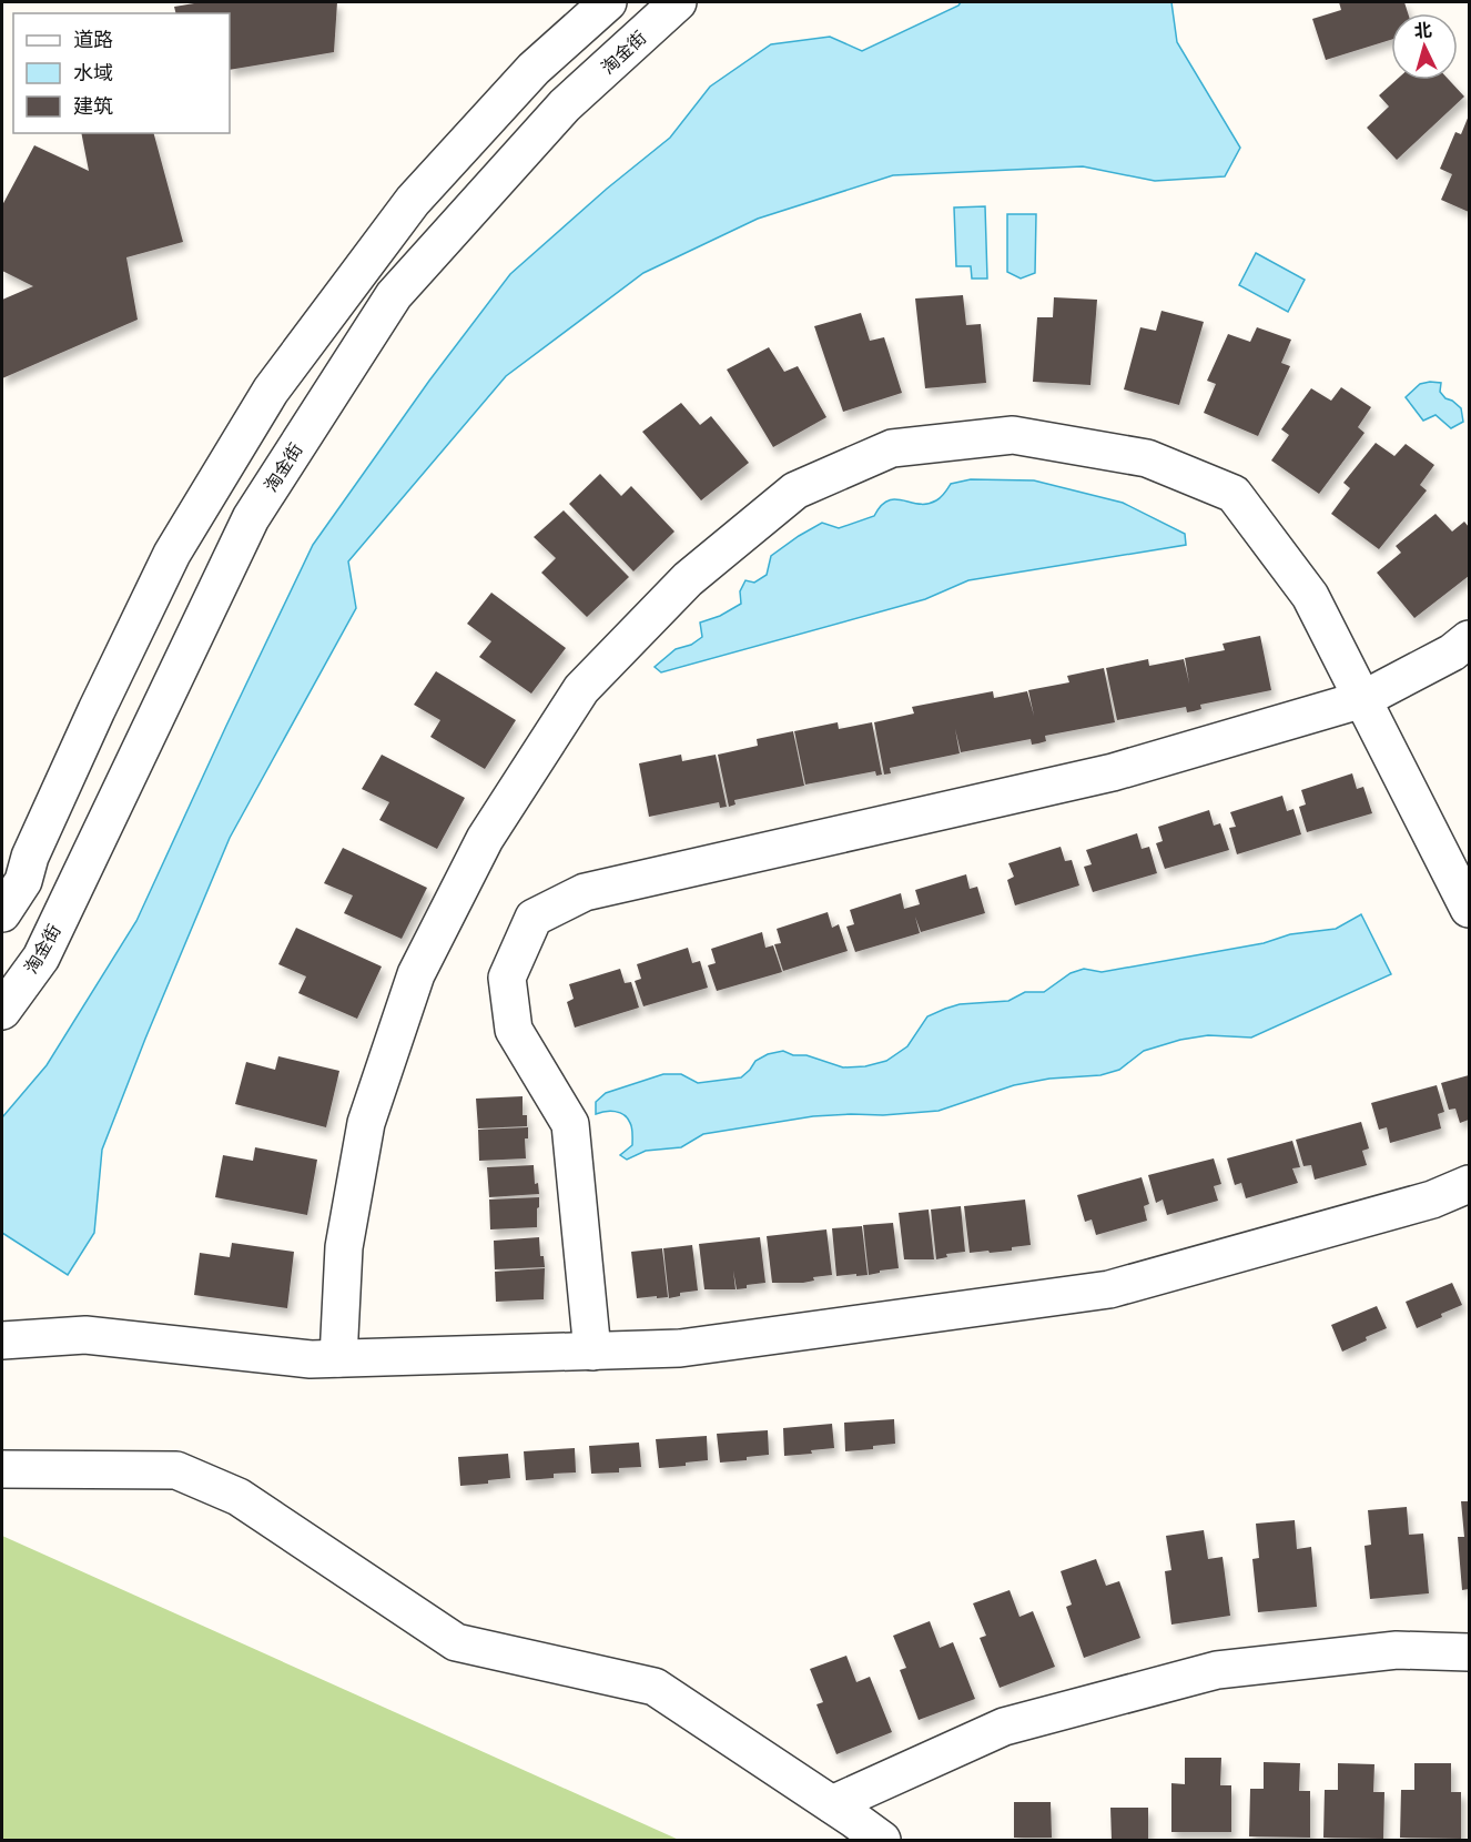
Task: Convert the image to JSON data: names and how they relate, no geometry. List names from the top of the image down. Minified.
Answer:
{"streets":{"street":["淘金街"]},"legend":["道路","水域","建筑"],"north":"top"}
